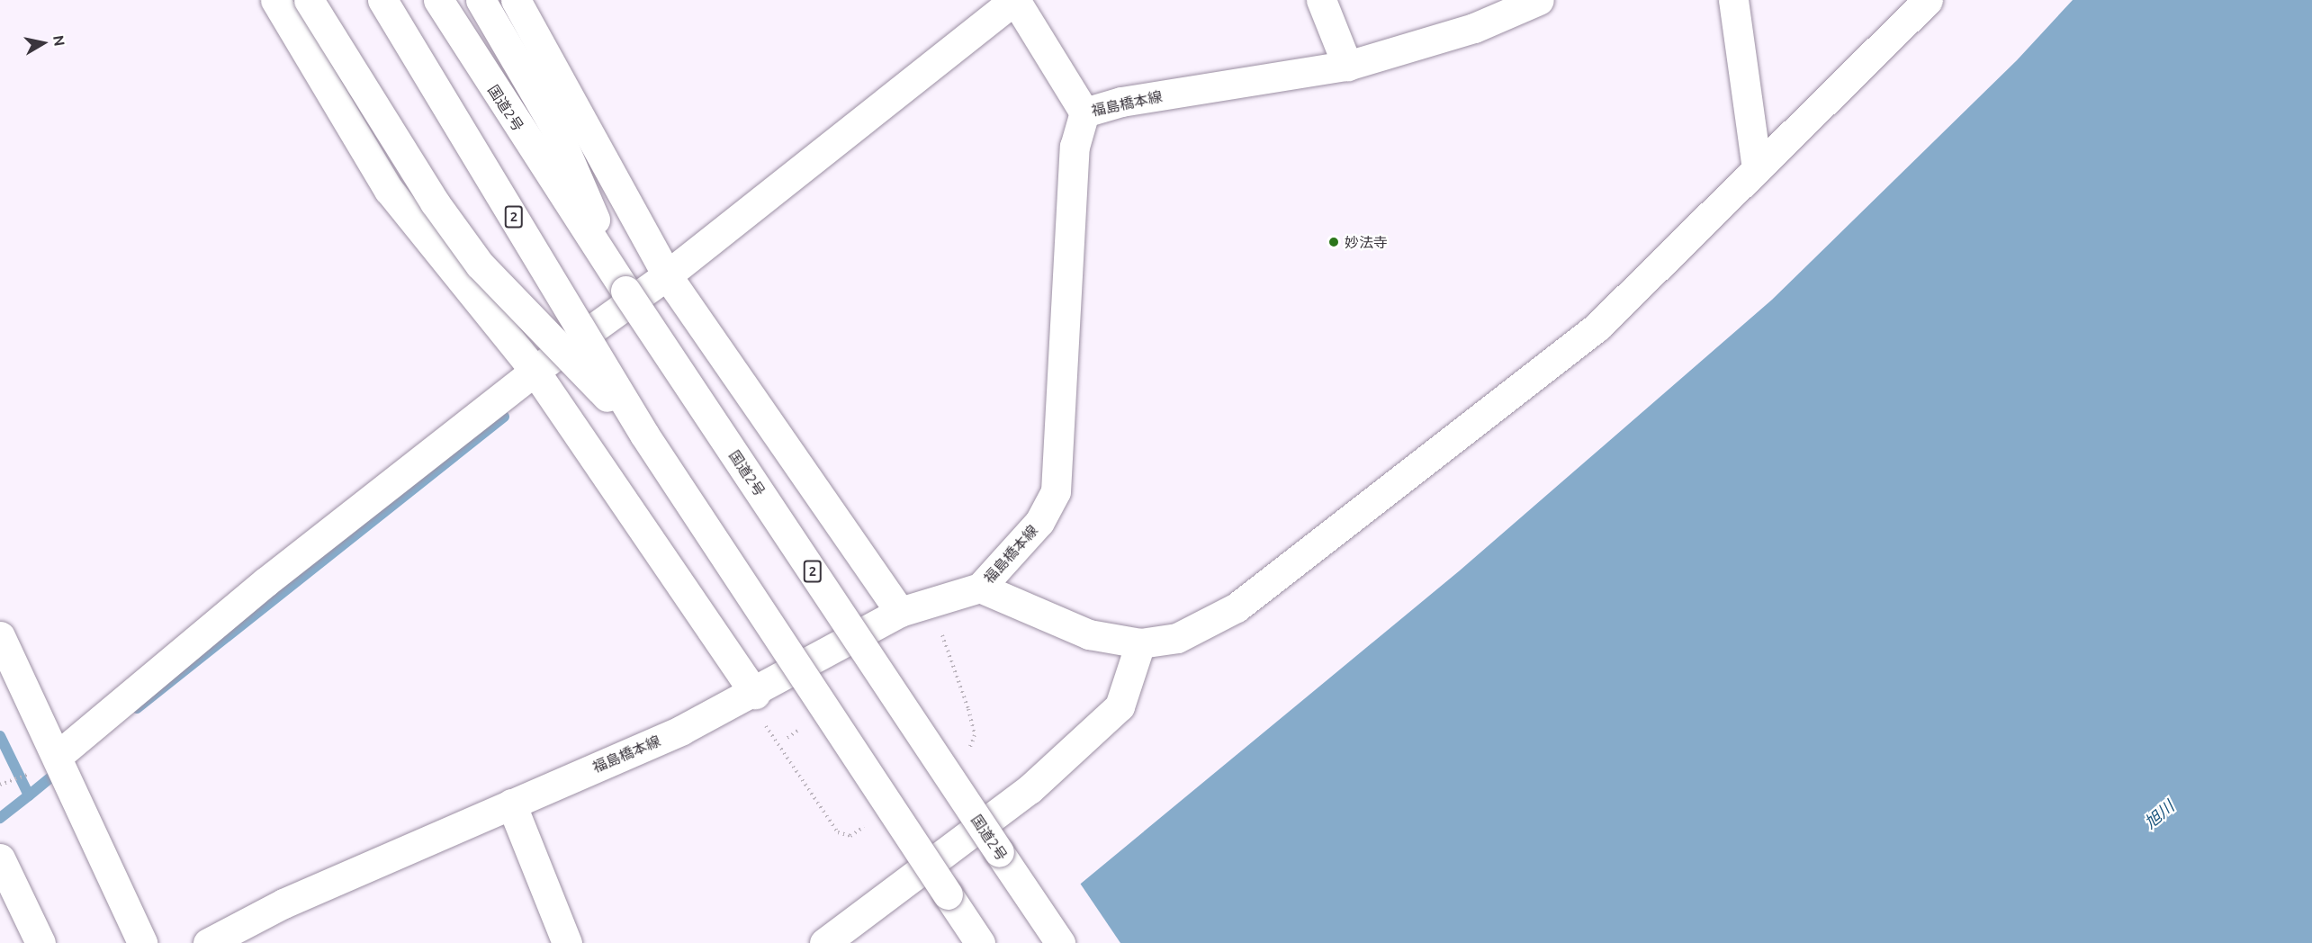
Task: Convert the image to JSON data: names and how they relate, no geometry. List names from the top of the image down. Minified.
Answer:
{"streets":{"main road":["福島橋本線","国道2号","2"]},"water":["旭川"],"places":["妙法寺"],"north":"right"}
